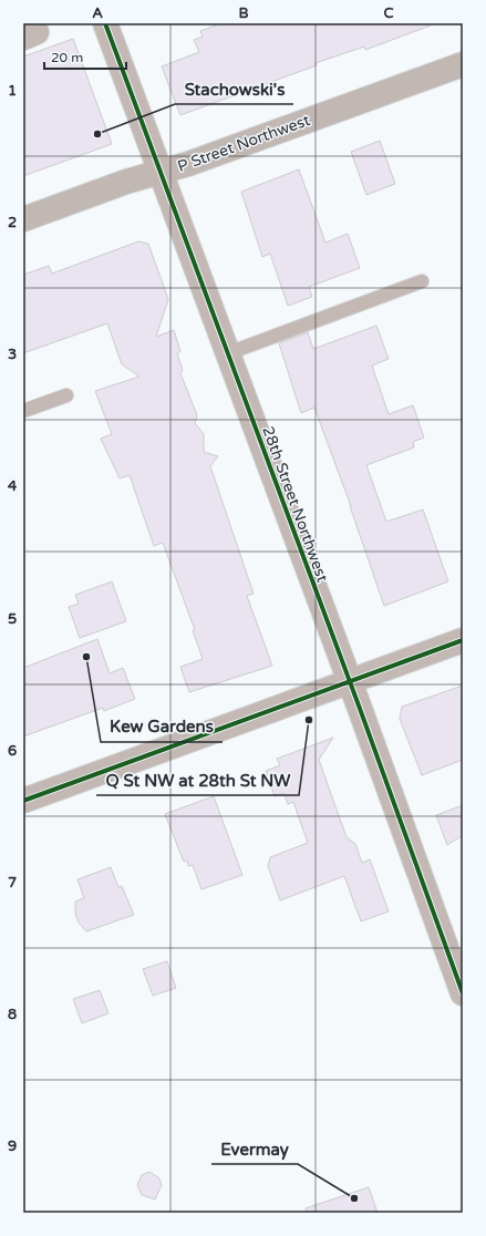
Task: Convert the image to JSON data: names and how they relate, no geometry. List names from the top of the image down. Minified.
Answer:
{"streets":{"main road":["P Street Northwest"],"street":["28th Street Northwest"]},"crossings":[["P Street Northwest","28th Street Northwest"]],"places":["Stachowski's","Kew Gardens","Q St NW at 28th St NW","Evermay"],"scale_bar":"20 m","grid":{"columns":["A","B","C"],"rows":["1","2","3","4","5","6","7","8","9"]}}
